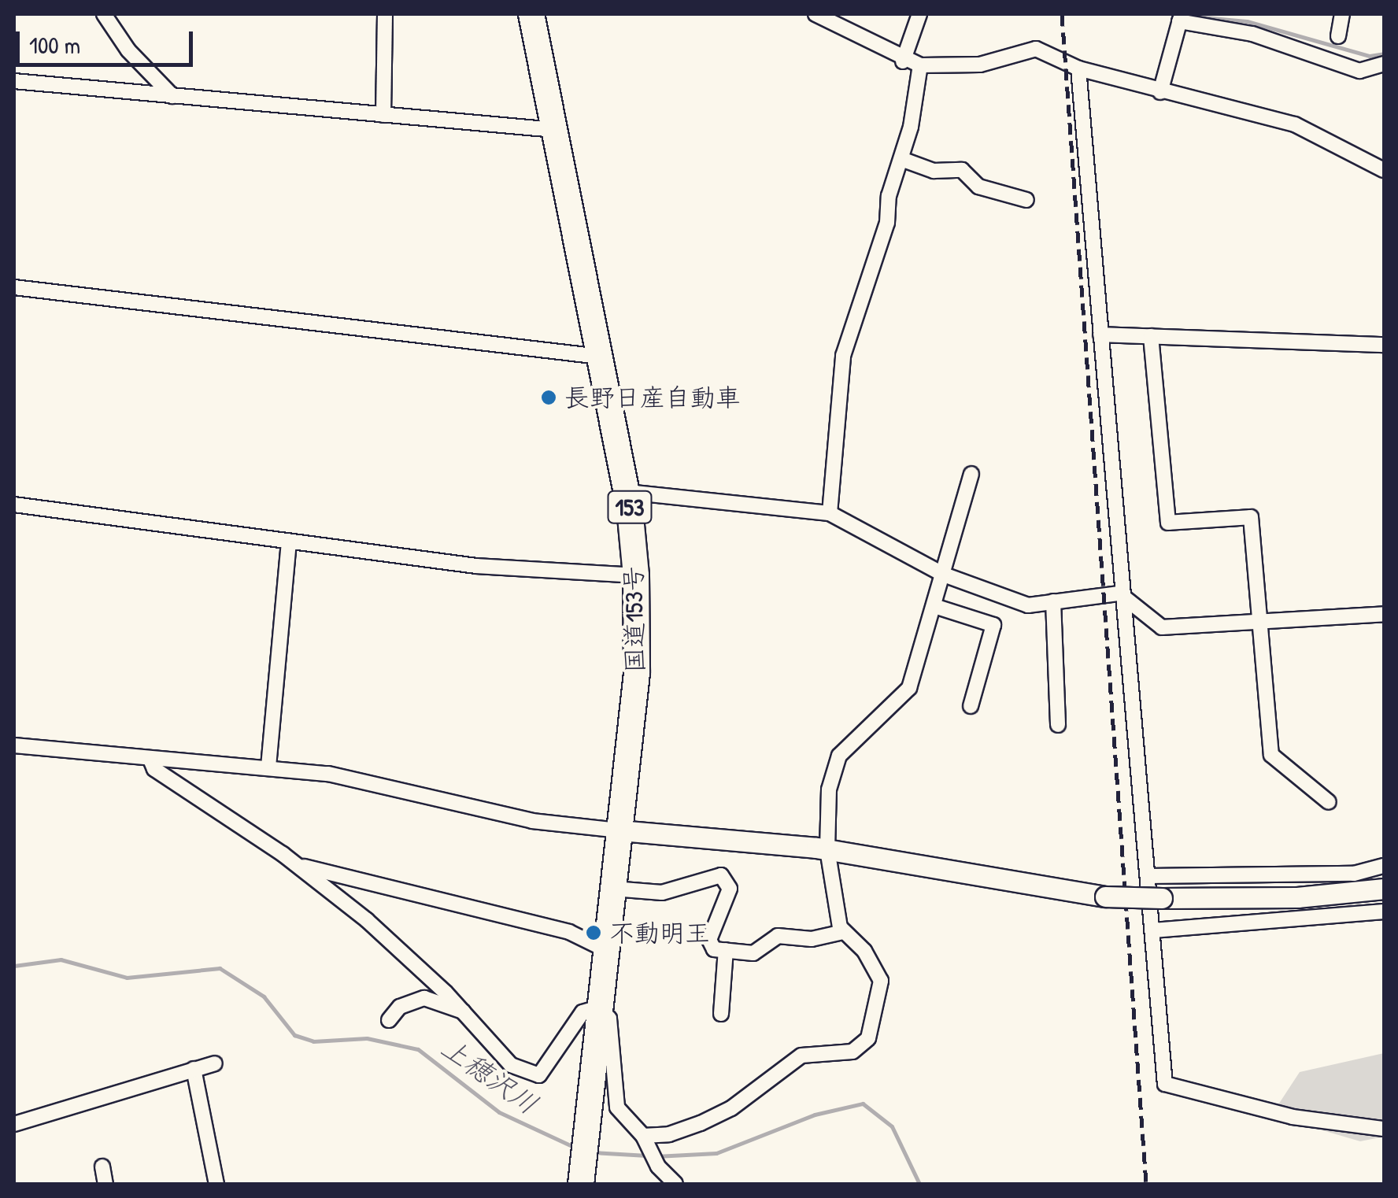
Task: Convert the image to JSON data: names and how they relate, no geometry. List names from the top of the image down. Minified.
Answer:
{"streets":{"highway":["153","国道153号"]},"water":["上穂沢川"],"places":["長野日産自動車","不動明王"],"scale_bar":"100 m"}
